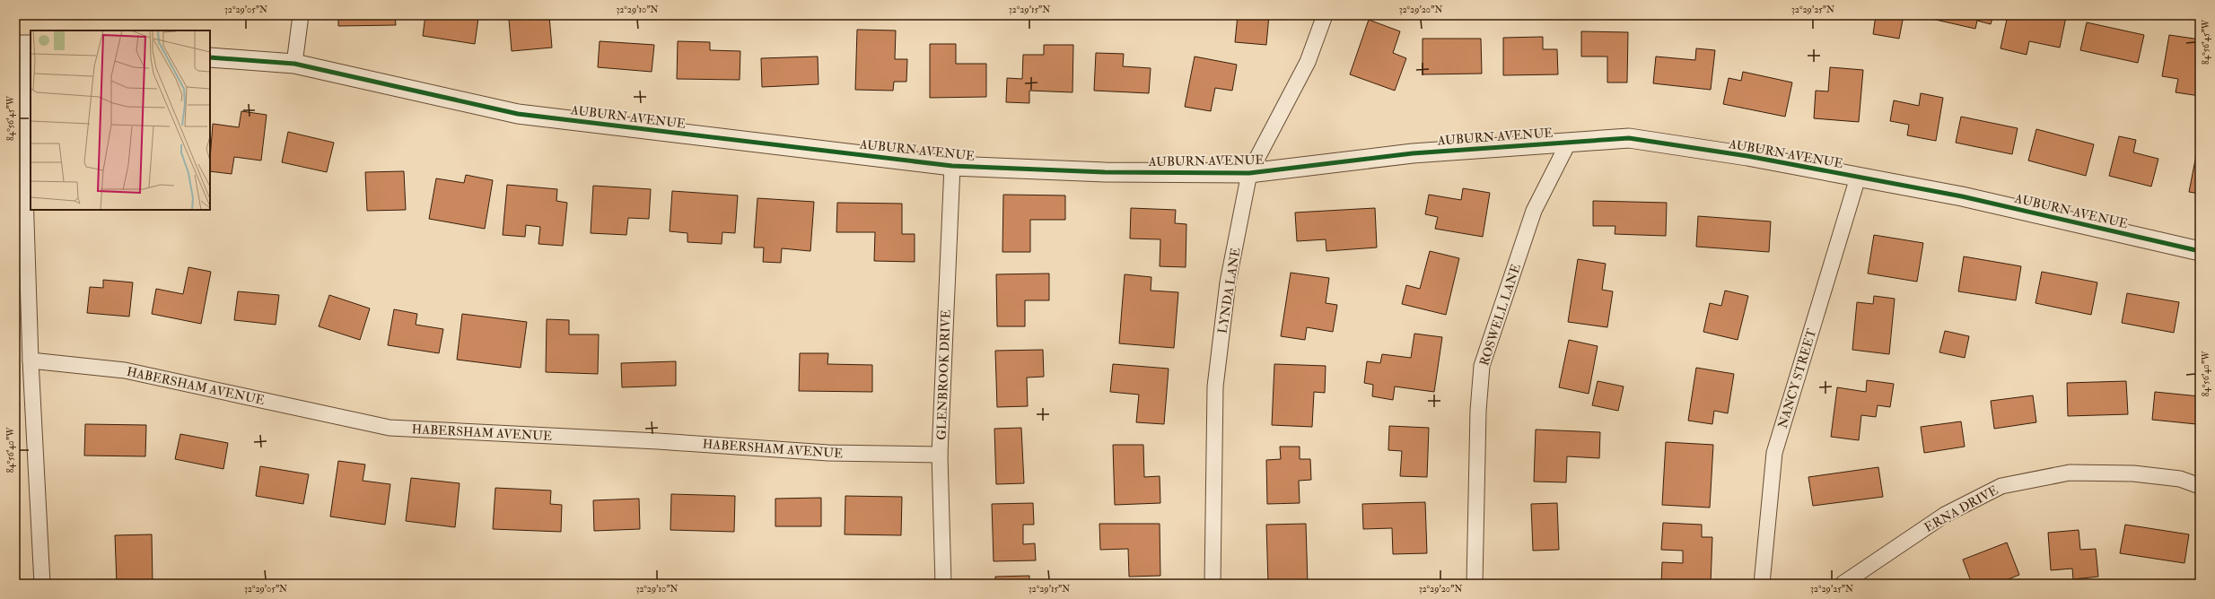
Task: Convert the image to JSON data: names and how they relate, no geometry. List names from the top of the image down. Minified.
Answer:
{"streets":{"street":["AUBURN AVENUE","LYNDA LANE","ROSWELL LANE","GLENBROOK DRIVE","NANCY STREET","HABERSHAM AVENUE","ERNA DRIVE"]},"crossings":[["AUBURN AVENUE","LYNDA LANE"],["AUBURN AVENUE","ROSWELL LANE"],["AUBURN AVENUE","GLENBROOK DRIVE"],["AUBURN AVENUE","NANCY STREET"],["GLENBROOK DRIVE","HABERSHAM AVENUE"]],"coordinates":["32°29'05\"N","32°29'10\"N","32°29'15\"N","32°29'20\"N","32°29'25\"N","84°56'45\"W","84°56'40\"W"]}
